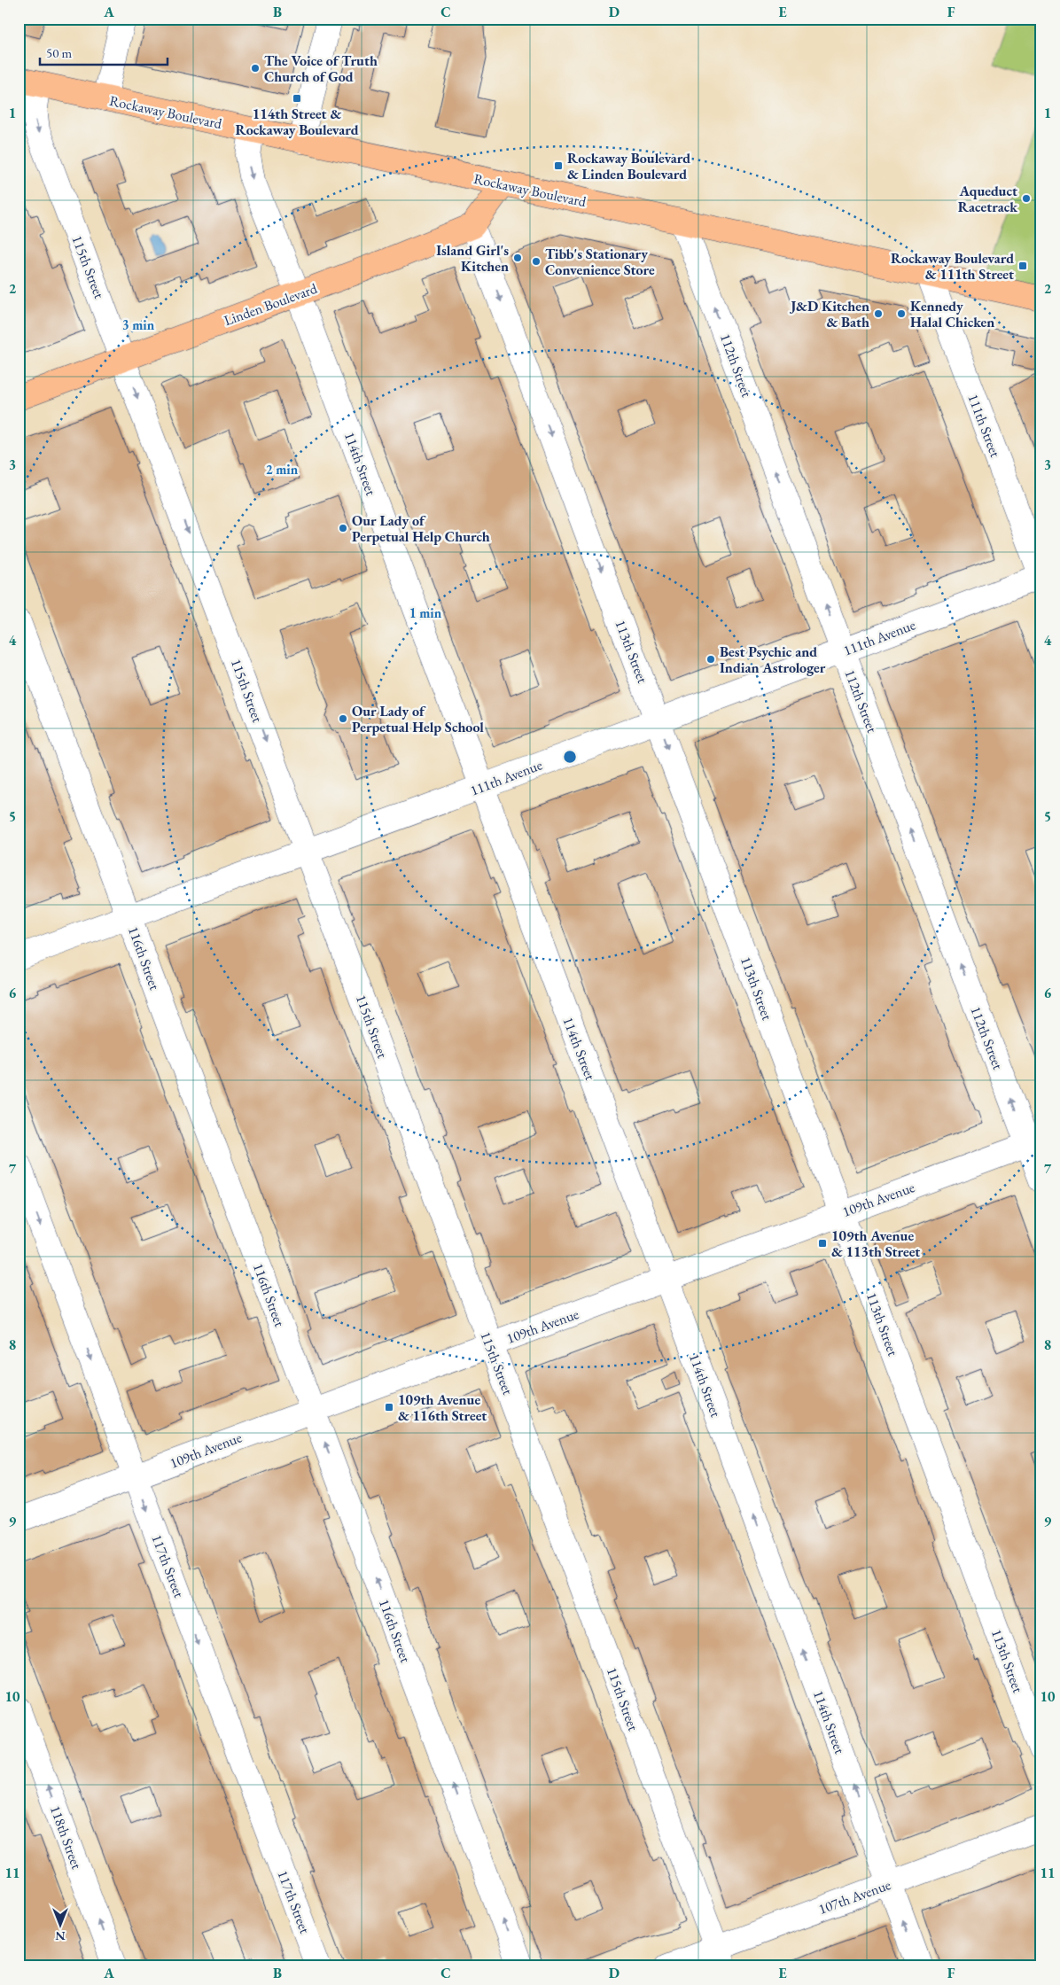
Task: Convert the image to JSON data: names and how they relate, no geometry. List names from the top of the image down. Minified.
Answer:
{"streets":{"main road":["Rockaway Boulevard","Linden Boulevard"],"street":["115th Street","112th Street","111th Street","114th Street","111th Avenue","113th Street","116th Street","109th Avenue","117th Street","118th Street","107th Avenue"]},"crossings":[["Rockaway Boulevard","115th Street"],["Rockaway Boulevard","112th Street"],["Rockaway Boulevard","111th Street"],["Rockaway Boulevard","114th Street"],["115th Street","Linden Boulevard"],["115th Street","111th Avenue"],["115th Street","109th Avenue"],["115th Street","107th Avenue"],["Linden Boulevard","114th Street"],["Linden Boulevard","113th Street"],["112th Street","111th Avenue"],["112th Street","109th Avenue"],["111th Street","111th Avenue"],["114th Street","111th Avenue"],["114th Street","109th Avenue"],["114th Street","107th Avenue"],["111th Avenue","113th Street"],["111th Avenue","116th Street"],["113th Street","109th Avenue"],["116th Street","109th Avenue"],["109th Avenue","117th Street"]],"one_way":["115th Street","112th Street","113th Street","116th Street","117th Street","118th Street"],"places":{"other":["The Voice of Truth Church of God","Aqueduct Racetrack","Island Girl's Kitchen","Tibb's Stationary Convenience Store","J&D Kitchen & Bath","Kennedy Halal Chicken","Our Lady of Perpetual Help Church","Best Psychic and Indian Astrologer","Our Lady of Perpetual Help School"],"transit":["114th Street & Rockaway Boulevard","Rockaway Boulevard & Linden Boulevard","Rockaway Boulevard & 111th Street","109th Avenue & 113th Street","109th Avenue & 116th Street"]},"scale_bar":"50 m","north":"bottom","grid":{"columns":["A","B","C","D","E","F"],"rows":["1","2","3","4","5","6","7","8","9","10","11"]},"rings":["3 min","2 min","1 min"]}
